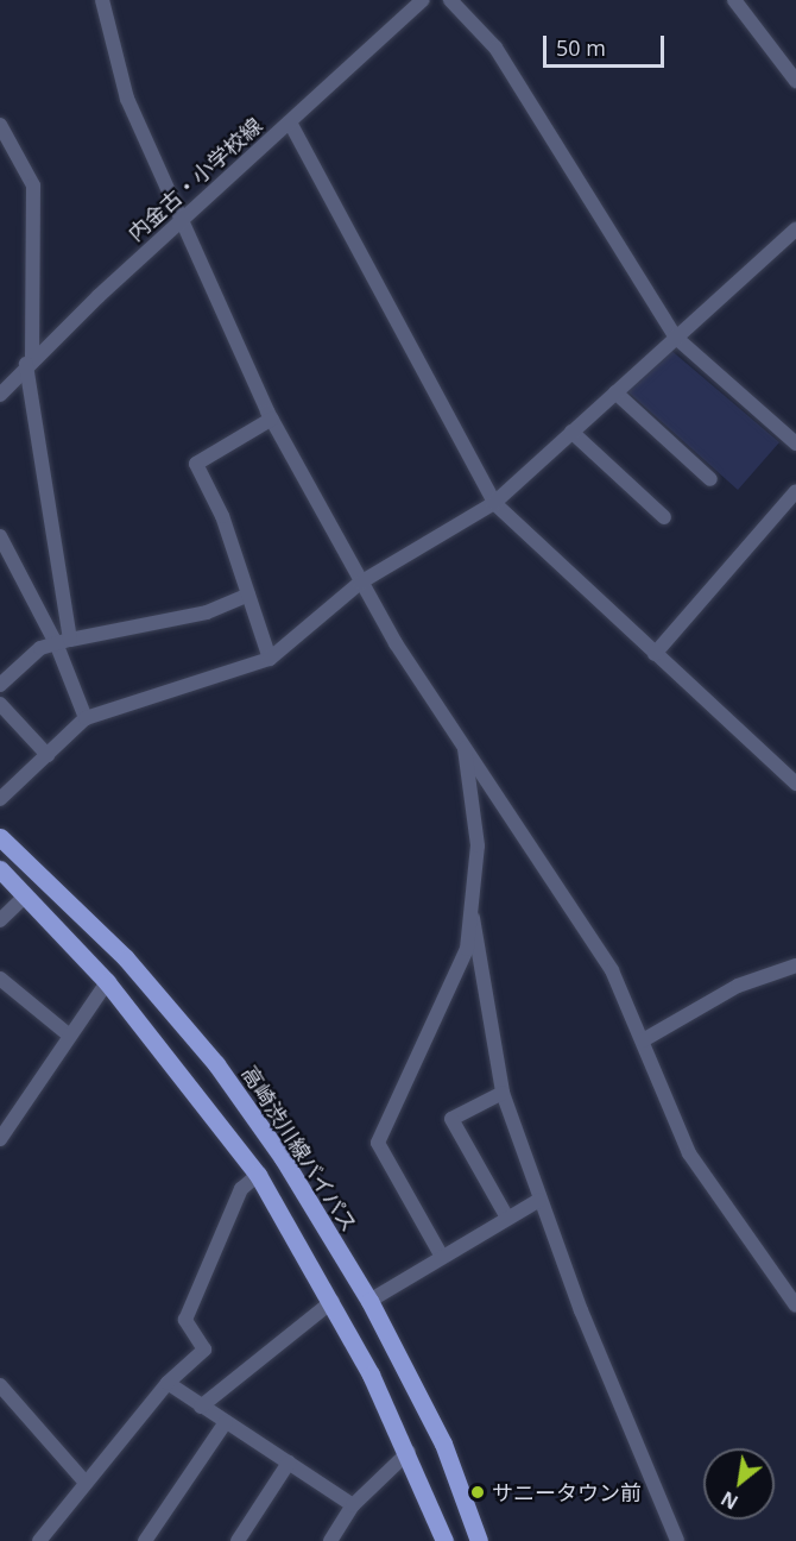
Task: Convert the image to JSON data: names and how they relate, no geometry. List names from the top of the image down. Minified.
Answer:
{"streets":{"main road":["高崎渋川線バイパス"],"street":["内金古・小学校線"]},"places":["サニータウン前"],"scale_bar":"50 m","north":"bottom left"}
